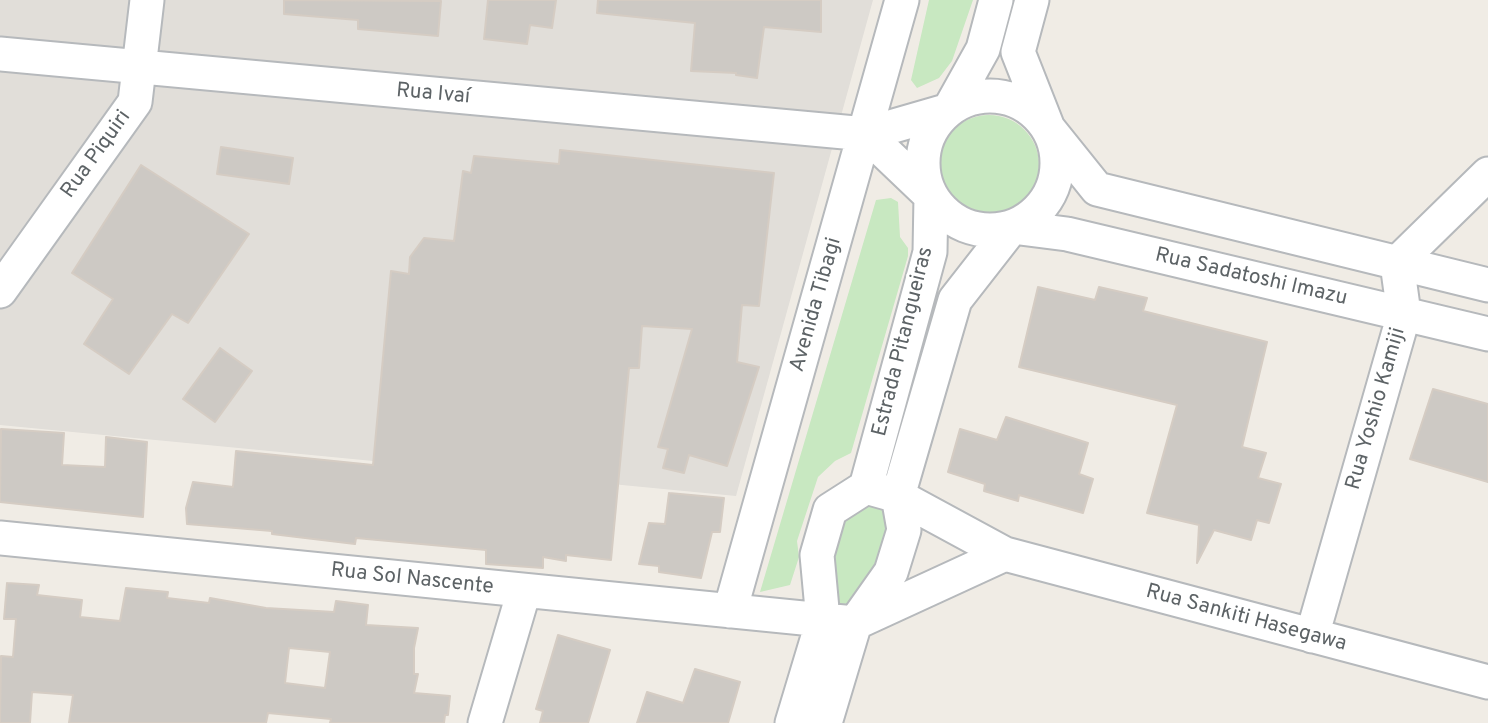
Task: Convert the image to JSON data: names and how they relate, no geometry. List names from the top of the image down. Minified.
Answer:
{"streets":{"street":["Rua Ivaí","Rua Piquiri","Rua Sadatoshi Imazu","Avenida Tibagi","Estrada Pitangueiras","Rua Yoshio Kamiji","Rua Sol Nascente","Rua Sankiti Hasegawa"]},"crossings":[["Rua Ivaí","Rua Piquiri"],["Rua Ivaí","Rua Sadatoshi Imazu"],["Rua Ivaí","Avenida Tibagi"],["Rua Ivaí","Estrada Pitangueiras"],["Rua Sadatoshi Imazu","Estrada Pitangueiras"],["Rua Sadatoshi Imazu","Rua Yoshio Kamiji"],["Avenida Tibagi","Rua Sol Nascente"],["Estrada Pitangueiras","Rua Sankiti Hasegawa"],["Rua Yoshio Kamiji","Rua Sankiti Hasegawa"]]}
